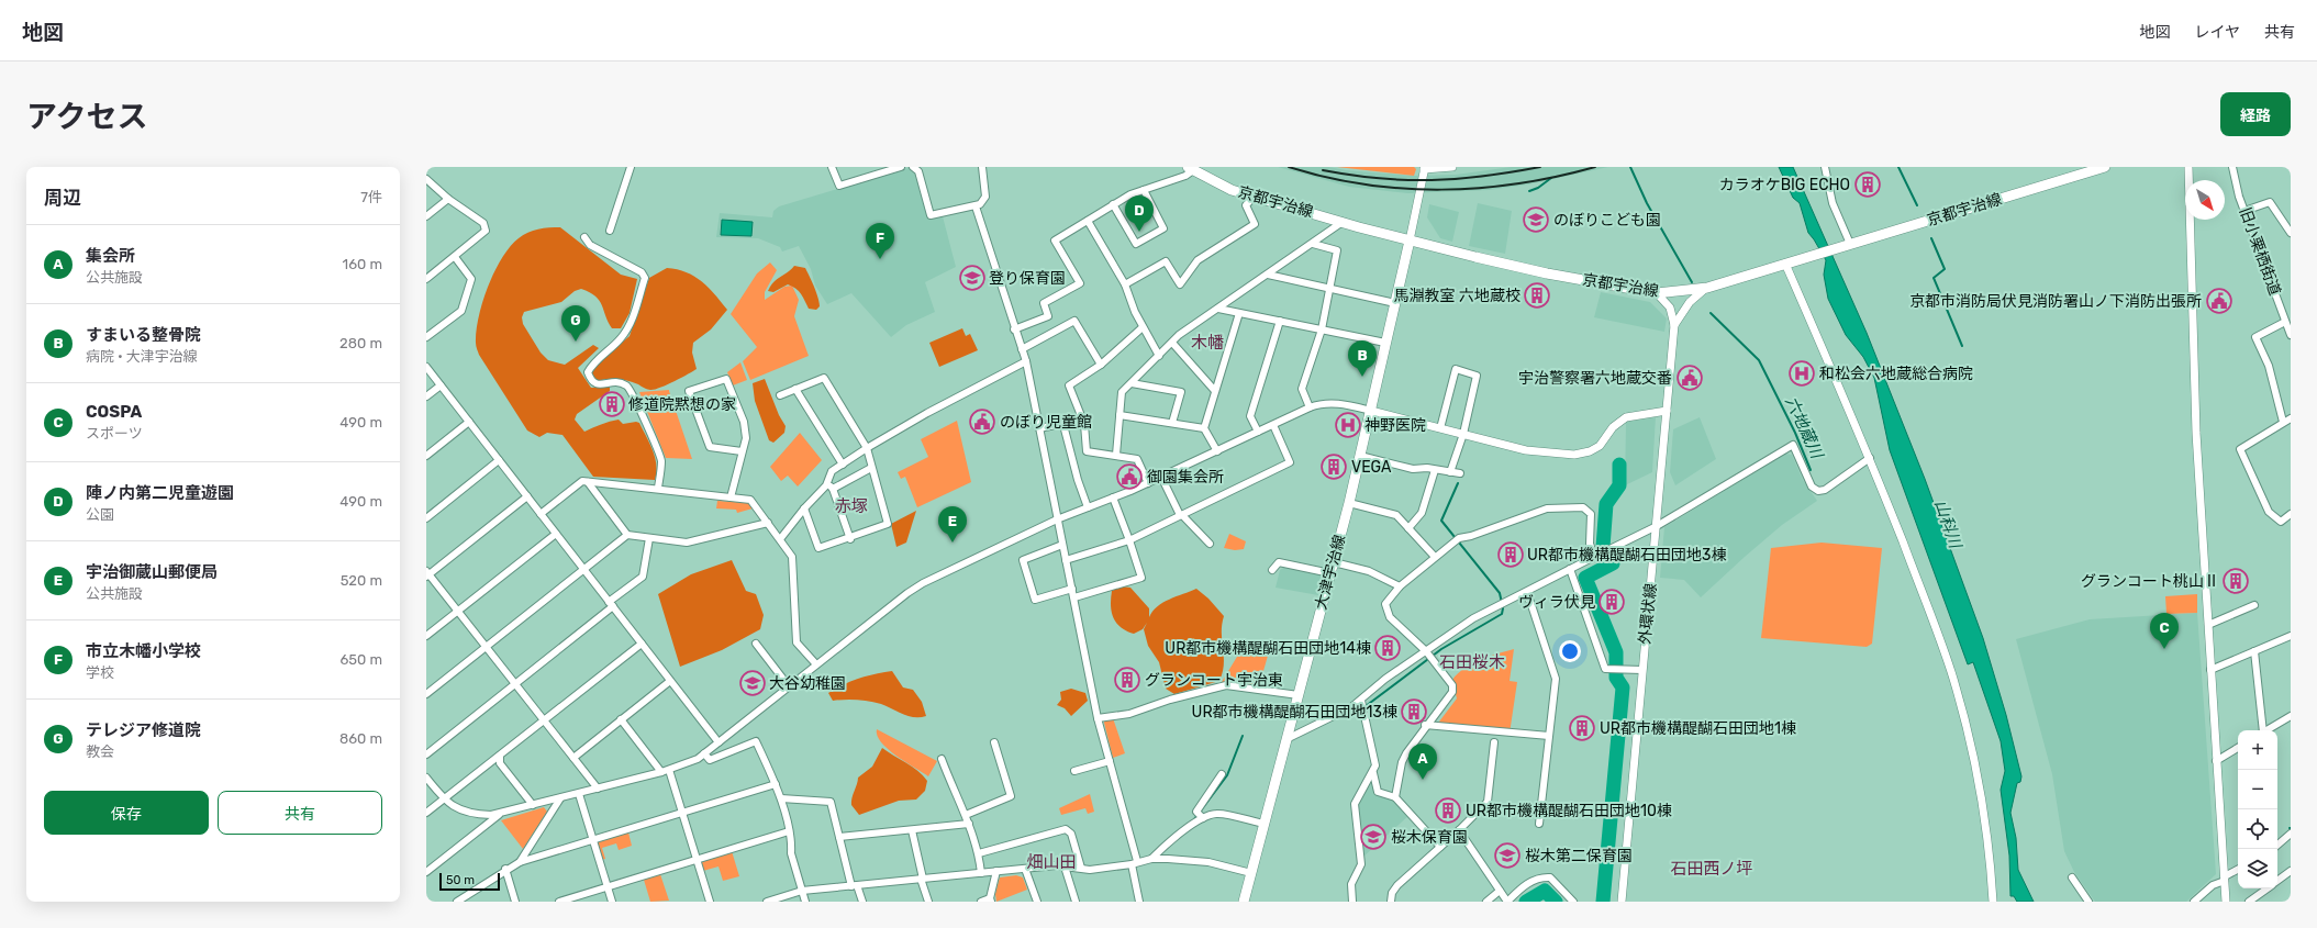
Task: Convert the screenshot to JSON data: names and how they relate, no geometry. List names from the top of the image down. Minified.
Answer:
{"streets":{"main road":["京都宇治線","大津宇治線"],"street":["旧小栗栖街道","外環状線"]},"crossings":[["京都宇治線","大津宇治線"],["京都宇治線","外環状線"]],"districts":["木幡","赤塚","石田桜木","畑山田","石田西ノ坪"],"water":["六地蔵川","山科川"],"places":{"building":["カラオケBIG ECHO","馬淵教室 六地蔵校","修道院黙想の家","VEGA","UR都市機構醍醐石田団地3棟","グランコート桃山Ⅱ","ヴィラ伏見","UR都市機構醍醐石田団地14棟","グランコート宇治東","UR都市機構醍醐石田団地13棟","UR都市機構醍醐石田団地1棟","UR都市機構醍醐石田団地10棟"],"school or university":["のぼりこども園","登り保育園","大谷幼稚園","桜木保育園","桜木第二保育園"],"public building":["京都市消防局伏見消防署山ノ下消防出張所","宇治警察署六地蔵交番","のぼり児童館","御園集会所"],"hospital":["和松会六地蔵総合病院","神野医院"]},"scale_bar":"50 m","north":"bottom right","page":{"header":"地図","nav":["地図","レイヤ","共有"],"title":"アクセス","buttons":["経路",["保存","共有"]],"heading":["周辺","7件"],"pins":["D","F","G","B","E","C","A"],"list":[{"mark":"A","name":"集会所","note":"公共施設","value":"160 m"},{"mark":"B","name":"すまいる整骨院","note":"病院 · 大津宇治線","value":"280 m"},{"mark":"C","name":"COSPA","note":"スポーツ","value":"490 m"},{"mark":"D","name":"陣ノ内第二児童遊園","note":"公園","value":"490 m"},{"mark":"E","name":"宇治御蔵山郵便局","note":"公共施設","value":"520 m"},{"mark":"F","name":"市立木幡小学校","note":"学校","value":"650 m"},{"mark":"G","name":"テレジア修道院","note":"教会","value":"860 m"}],"map_buttons":["+","−"],"scale":"50 m"}}
